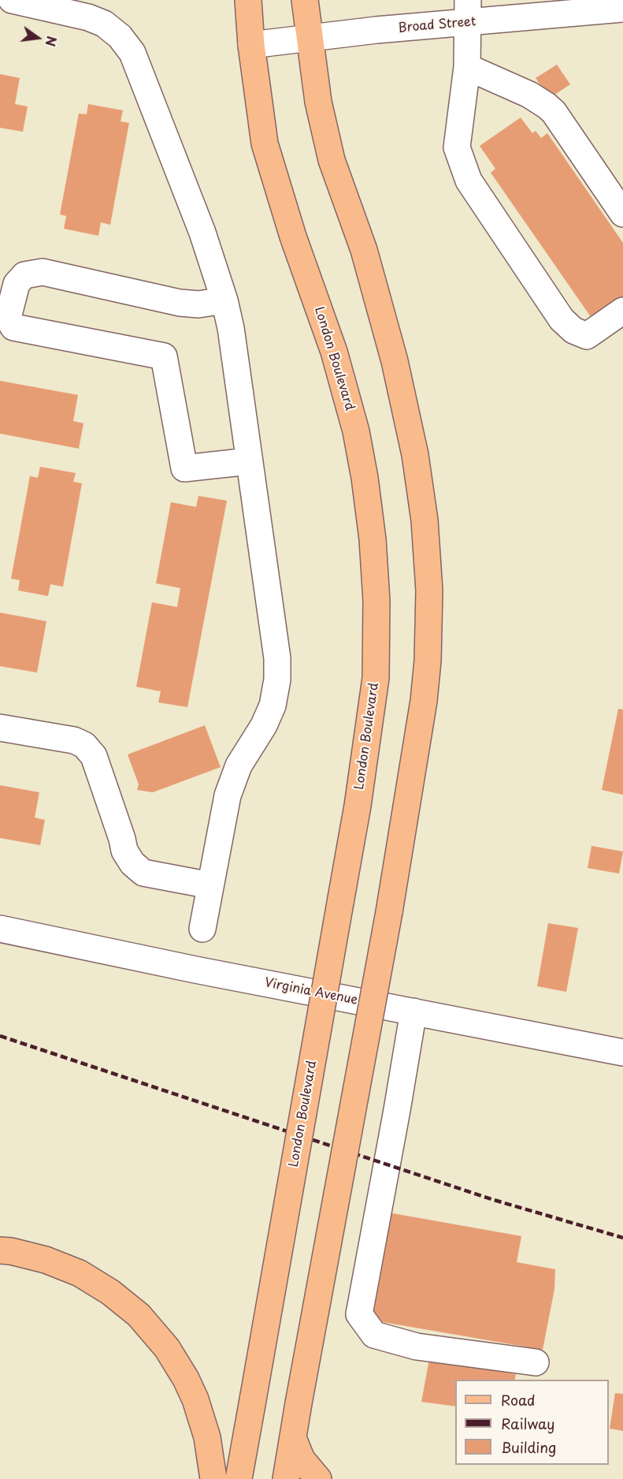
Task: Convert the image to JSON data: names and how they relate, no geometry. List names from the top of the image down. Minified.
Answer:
{"streets":{"main road":["London Boulevard"],"street":["Broad Street","Virginia Avenue"]},"crossings":[["Broad Street","London Boulevard"]],"legend":["Road","Railway","Building"],"north":"right"}
